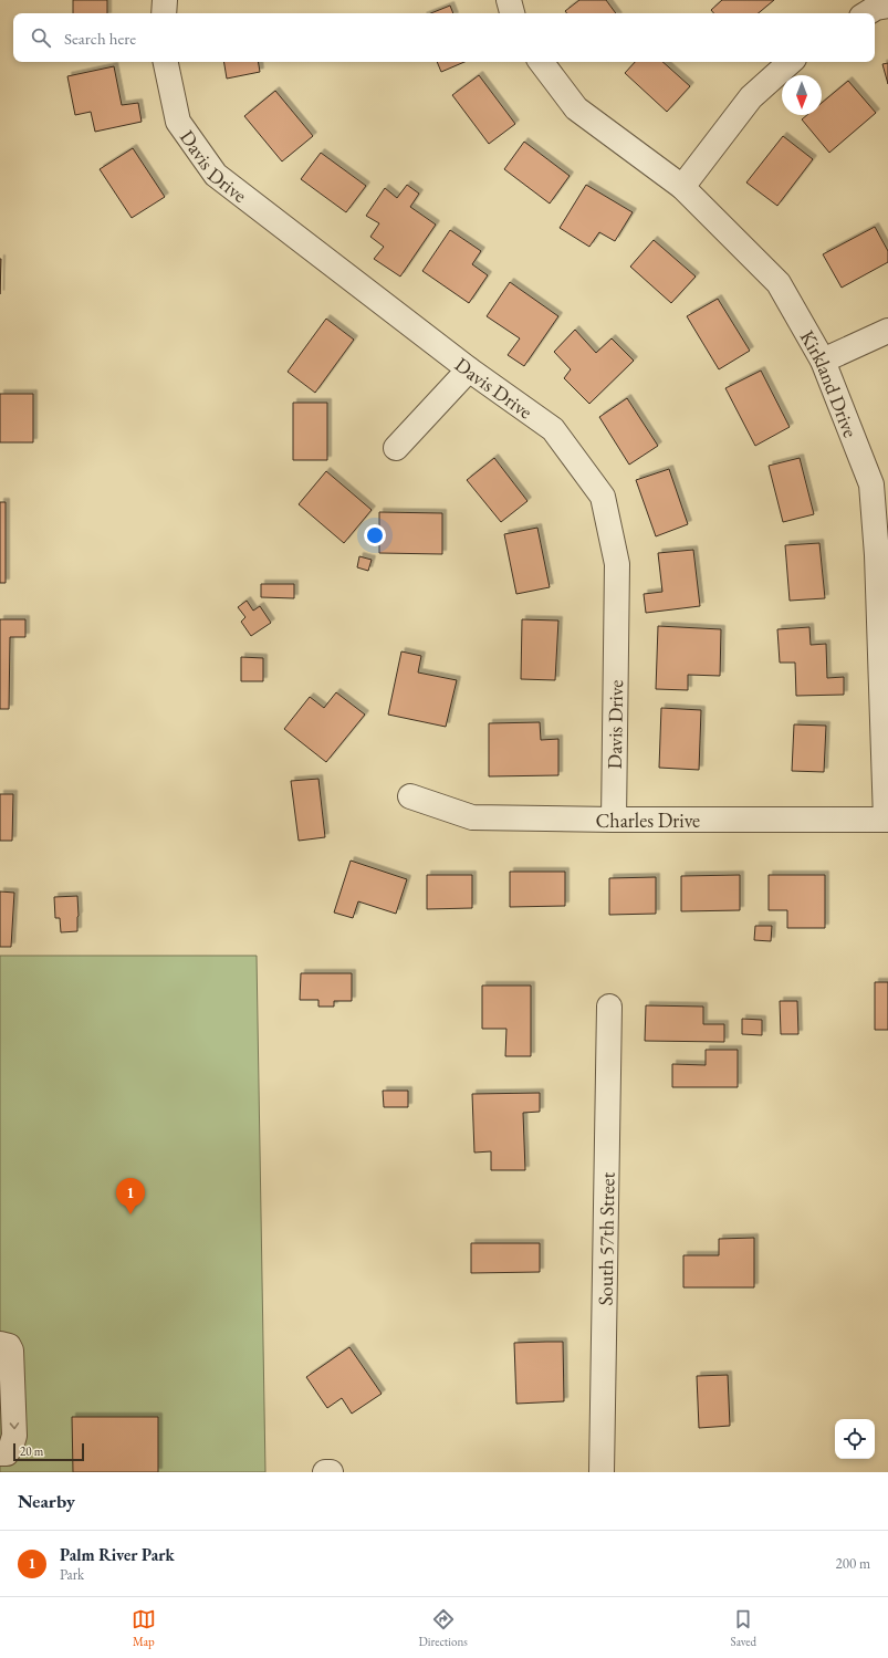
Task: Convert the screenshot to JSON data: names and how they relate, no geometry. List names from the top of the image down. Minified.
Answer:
{"streets":{"street":["Davis Drive","Kirkland Drive","Charles Drive","South 57th Street"]},"crossings":[["Davis Drive","Charles Drive"],["Kirkland Drive","Charles Drive"]],"scale_bar":"20 m","north":"bottom","page":{"search":"Search here","pins":"1","scale":"20 m","heading":"Nearby","list":[{"mark":"1","name":"Palm River Park","note":"Park","value":"200 m"}],"nav":["Map","Directions","Saved"]}}
